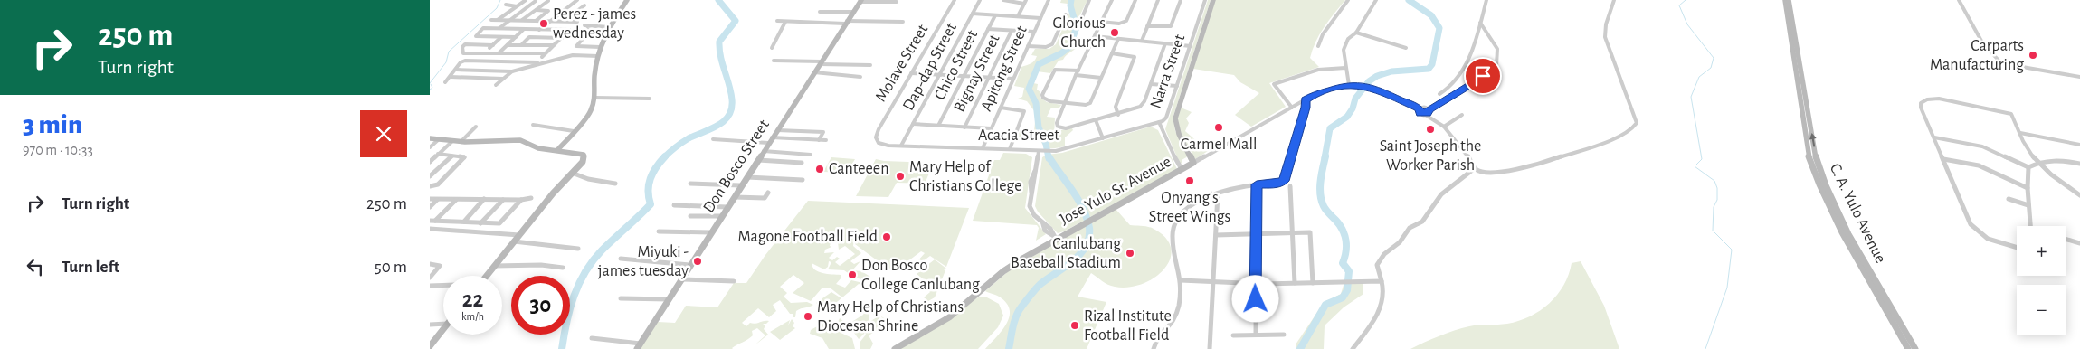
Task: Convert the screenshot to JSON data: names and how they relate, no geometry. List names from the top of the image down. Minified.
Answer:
{"streets":{"street":["Molave Street","Chico Street","Dap-dap Street","Apitong Street","Narra Street","Bignay Street","Acacia Street","Don Bosco Street","Jose Yulo Sr. Avenue","C. A. Yulo Avenue"]},"crossings":[["Molave Street","Acacia Street"],["Dap-dap Street","Acacia Street"],["Apitong Street","Acacia Street"],["Narra Street","Acacia Street"],["Narra Street","Jose Yulo Sr. Avenue"]],"places":["Perez - james wednesday","Glorious Church","Carparts Manufacturing","Carmel Mall","Saint Joseph the Worker Parish","Canteeen","Mary Help of Christians College","Onyang's Street Wings","Magone Football Field","Canlubang Baseball Stadium","Miyuki - james tuesday","Don Bosco College Canlubang","Mary Help of Christians Diocesan Shrine","Rizal Institute Football Field"],"page":{"turn":["250 m","Turn right"],"heading":["3 min","970 m · 10:33"],"list":[{"name":"Turn right","value":"250 m"},{"name":"Turn left","value":"50 m"}],"map_buttons":["+","−"],"speed":"22 km/h","limit":"30"}}
